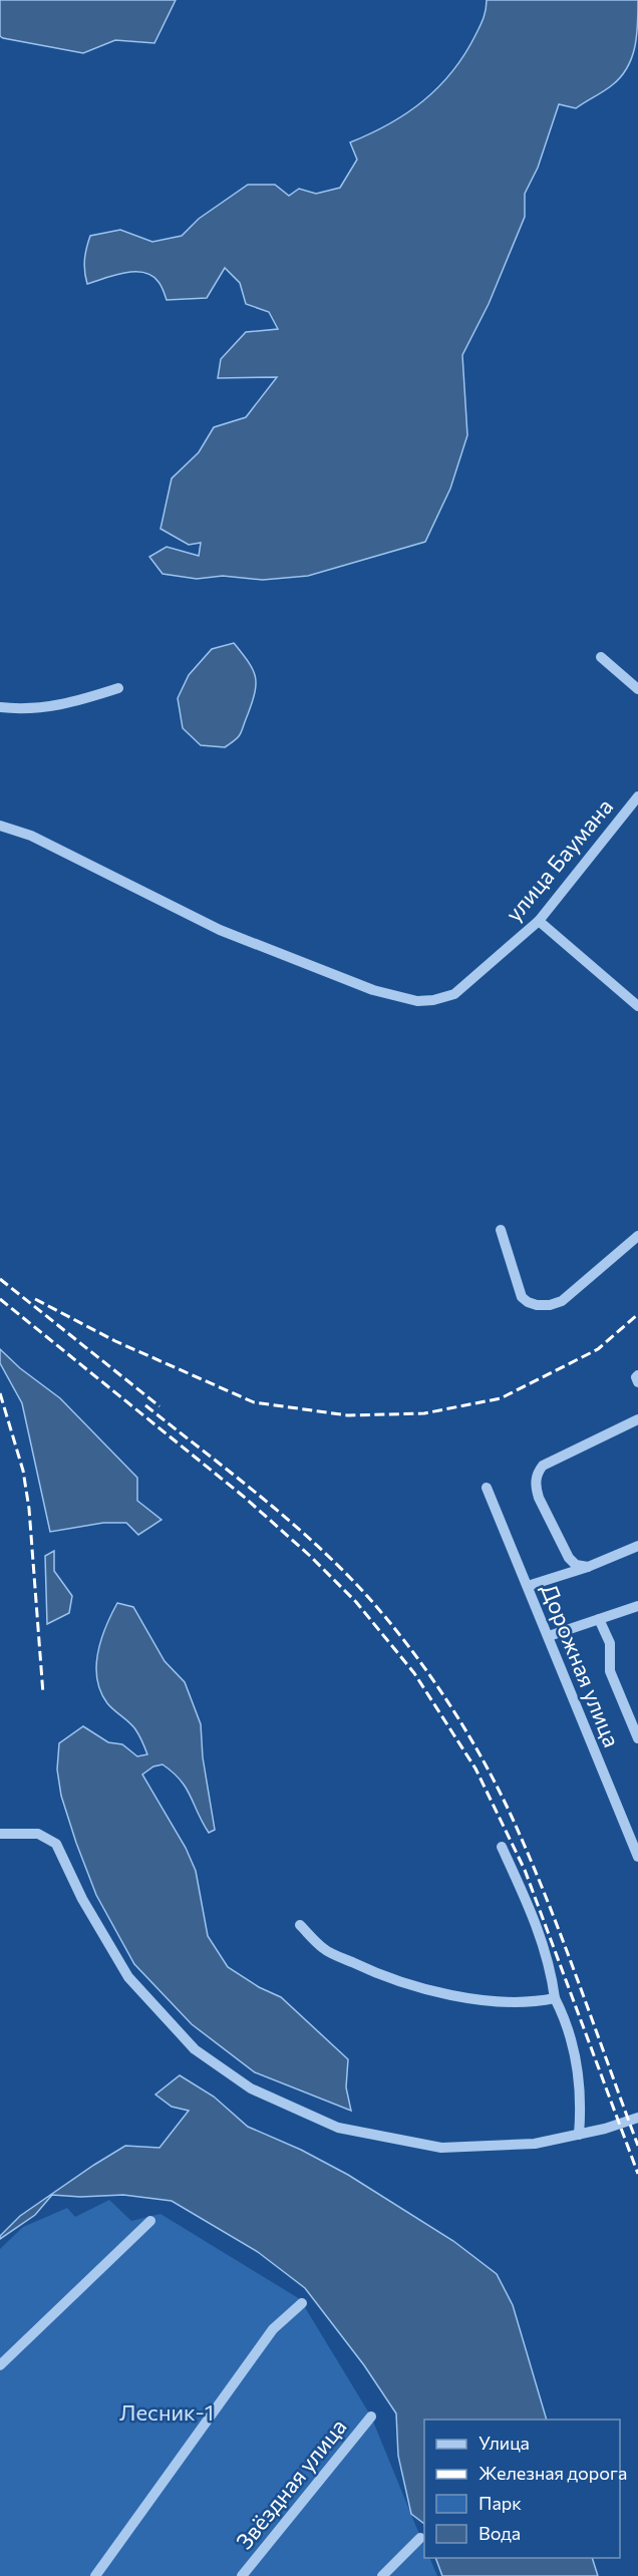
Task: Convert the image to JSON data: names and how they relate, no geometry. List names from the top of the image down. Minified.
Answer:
{"streets":{"street":["улица Баумана","Дорожная улица","Звёздная улица"]},"parks":["Лесник-1"],"legend":["Улица","Железная дорога","Парк","Вода"]}
